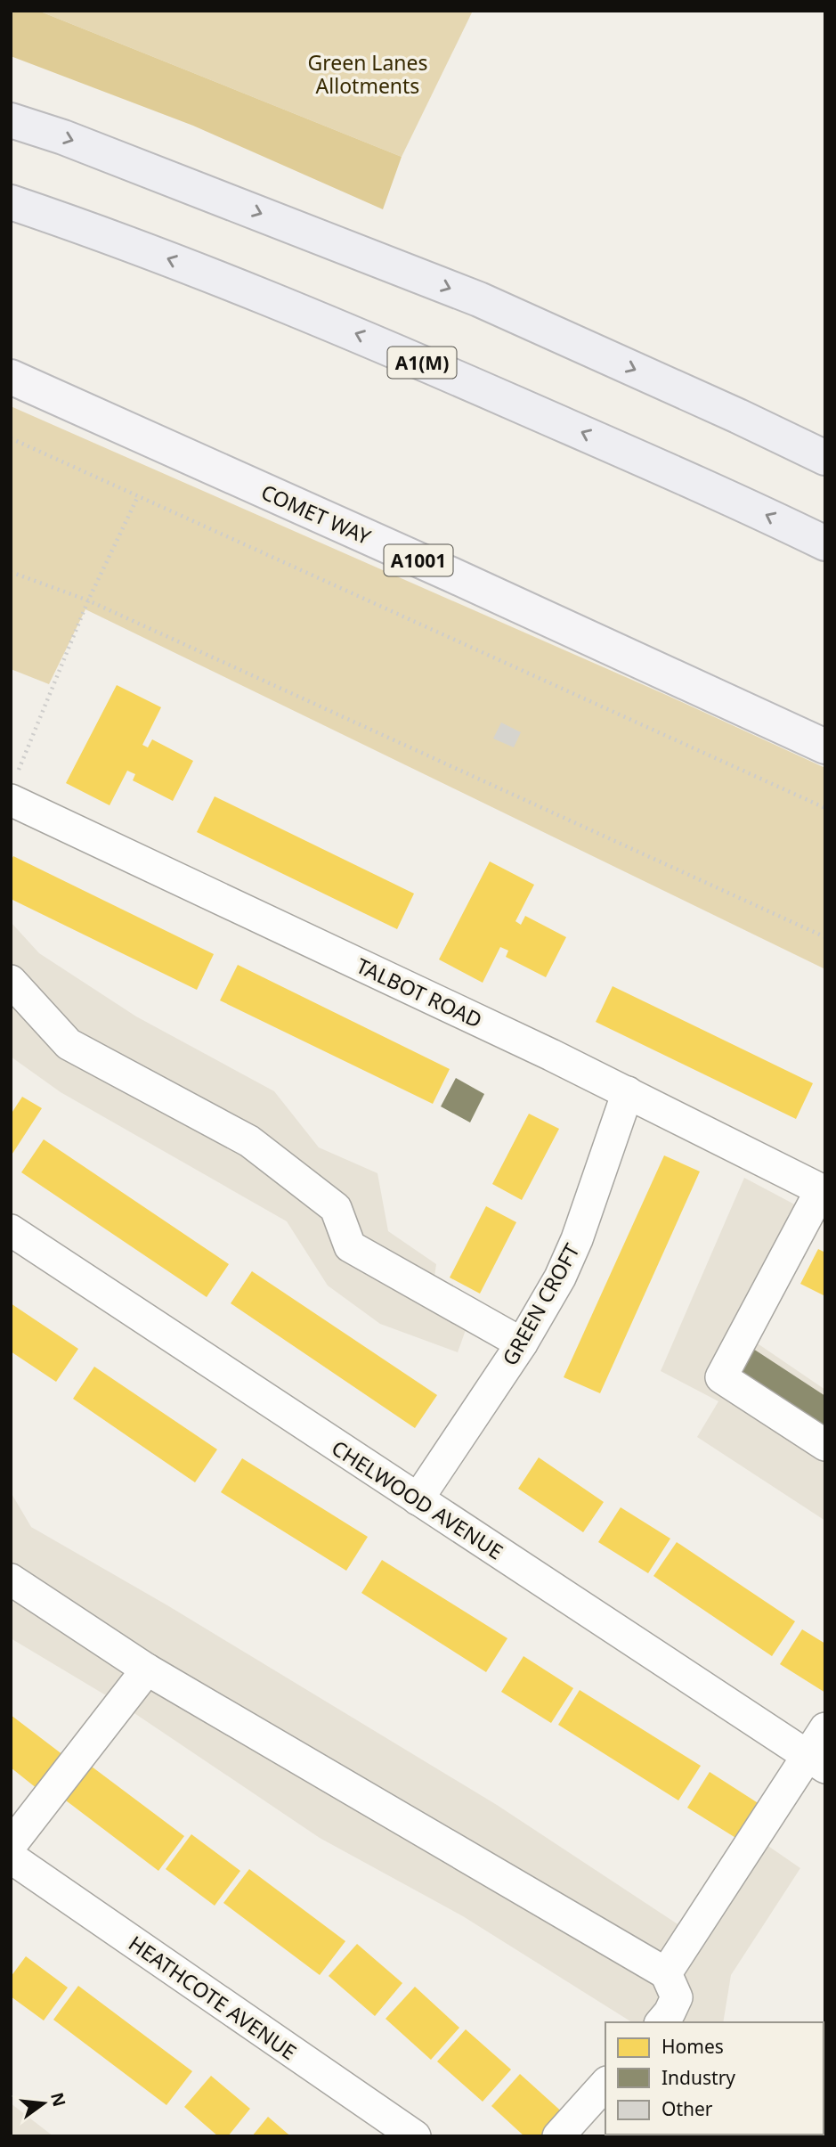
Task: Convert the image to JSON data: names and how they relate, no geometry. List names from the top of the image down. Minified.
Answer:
{"streets":{"highway":["A1(M)"],"main road":["COMET WAY","A1001"],"street":["TALBOT ROAD","GREEN CROFT","CHELWOOD AVENUE","HEATHCOTE AVENUE"]},"crossings":[["TALBOT ROAD","GREEN CROFT"],["GREEN CROFT","CHELWOOD AVENUE"]],"parks":["Green Lanes Allotments"],"legend":["Homes","Industry","Other"],"north":"right"}
